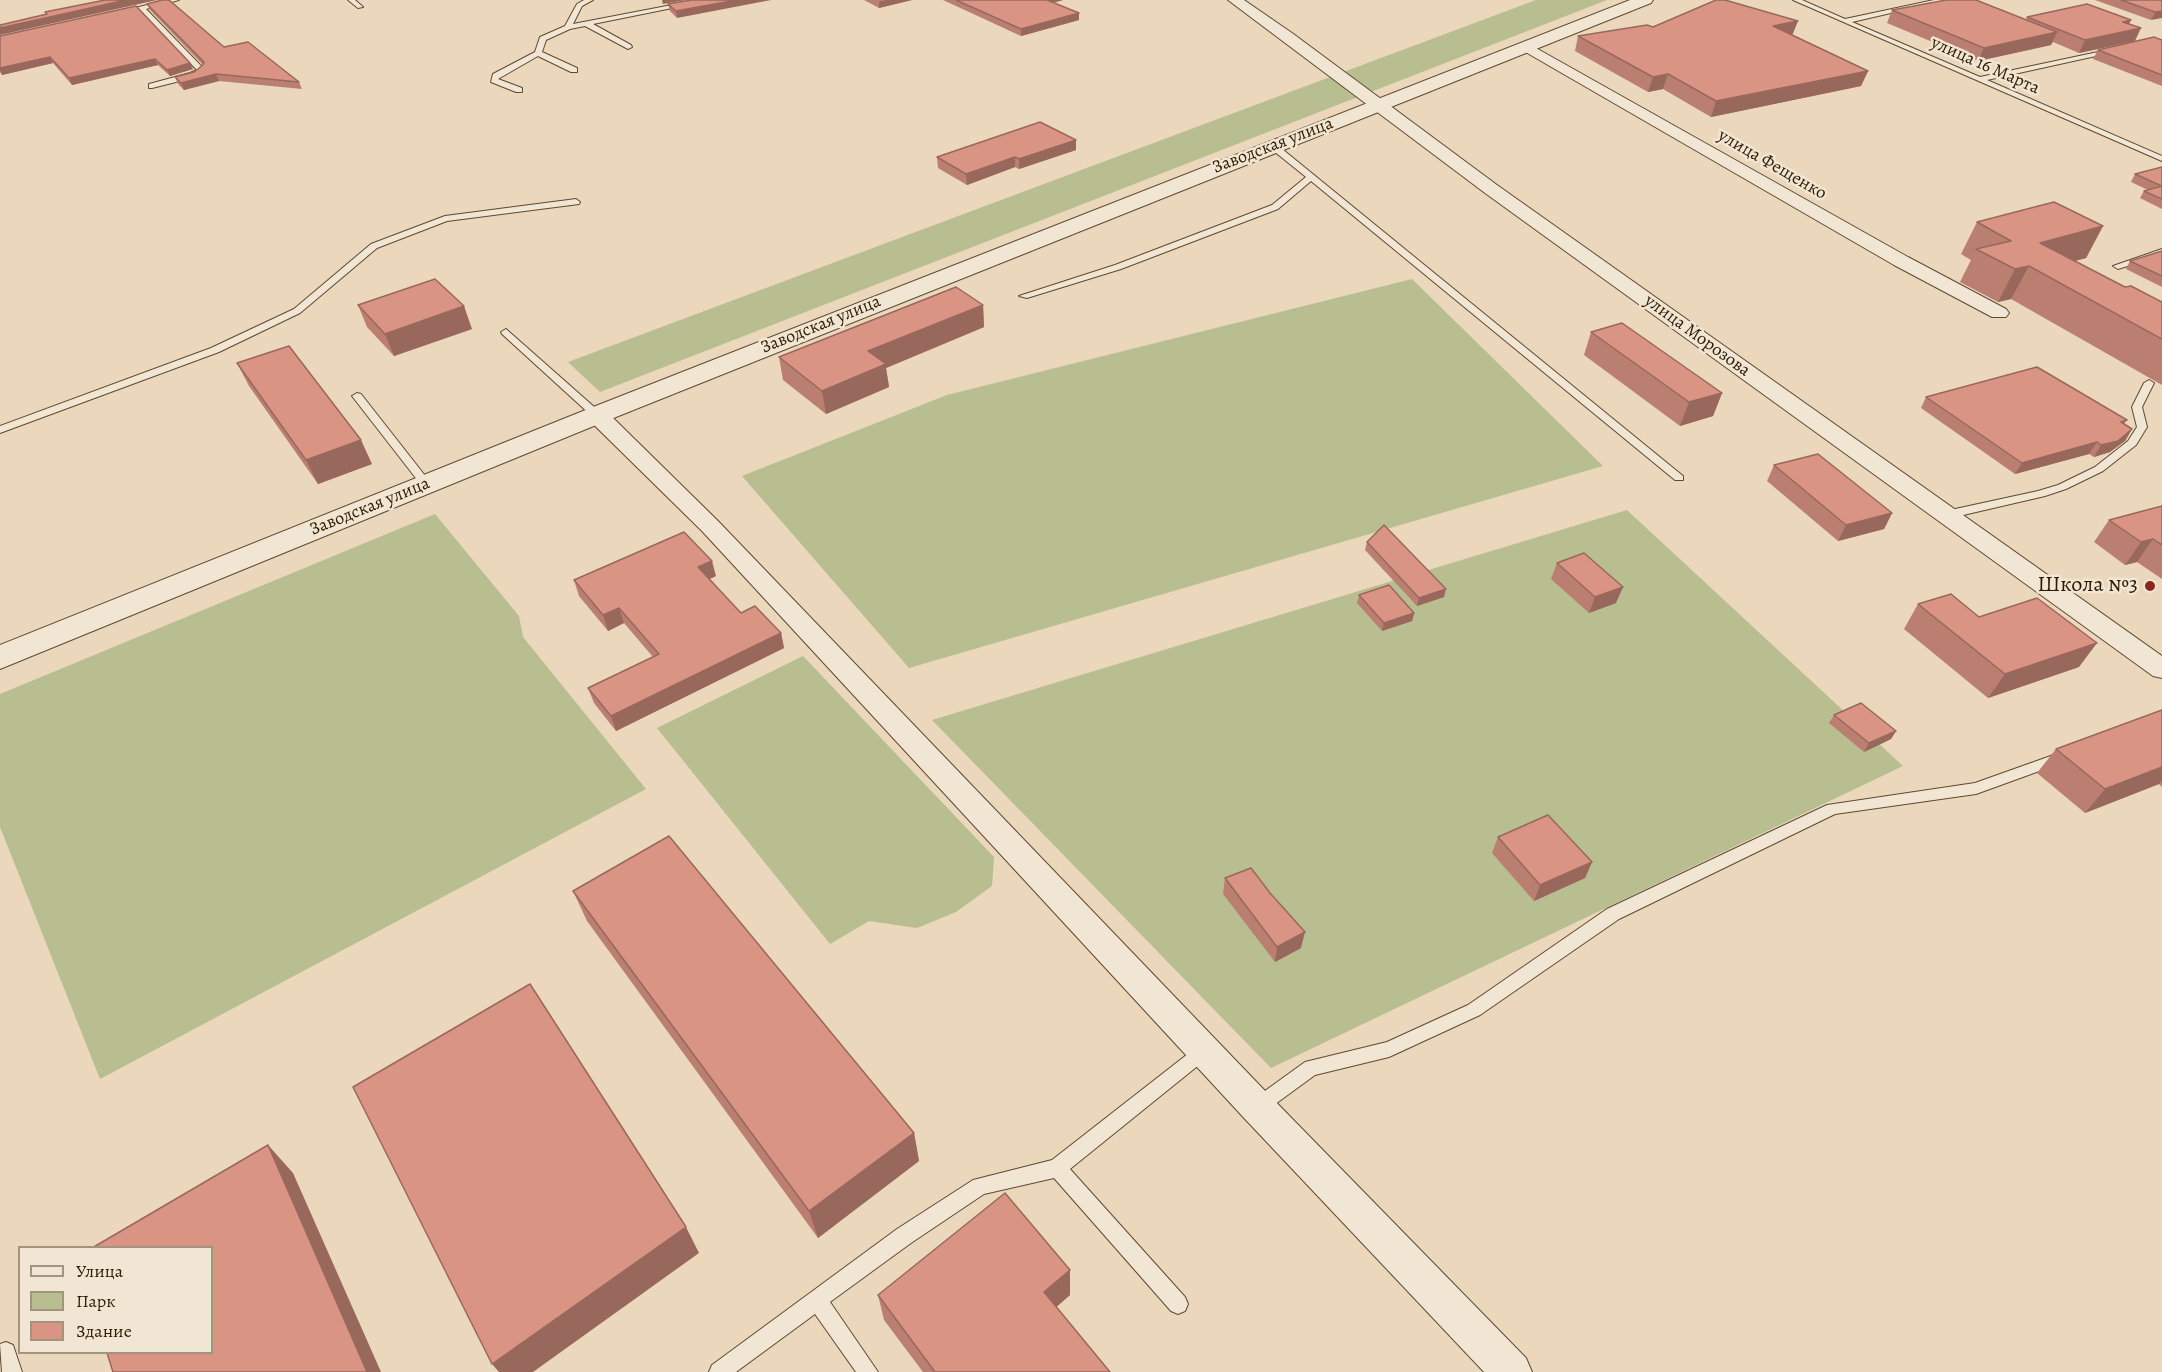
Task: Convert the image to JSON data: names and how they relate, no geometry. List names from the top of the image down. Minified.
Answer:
{"streets":{"street":["Заводская улица","улица Фещенко","улица Морозова"],"lane":["улица 16 Марта"]},"crossings":[["Заводская улица","улица Фещенко"],["Заводская улица","улица Морозова"]],"places":["Школа №3"],"legend":["Улица","Парк","Здание"]}
